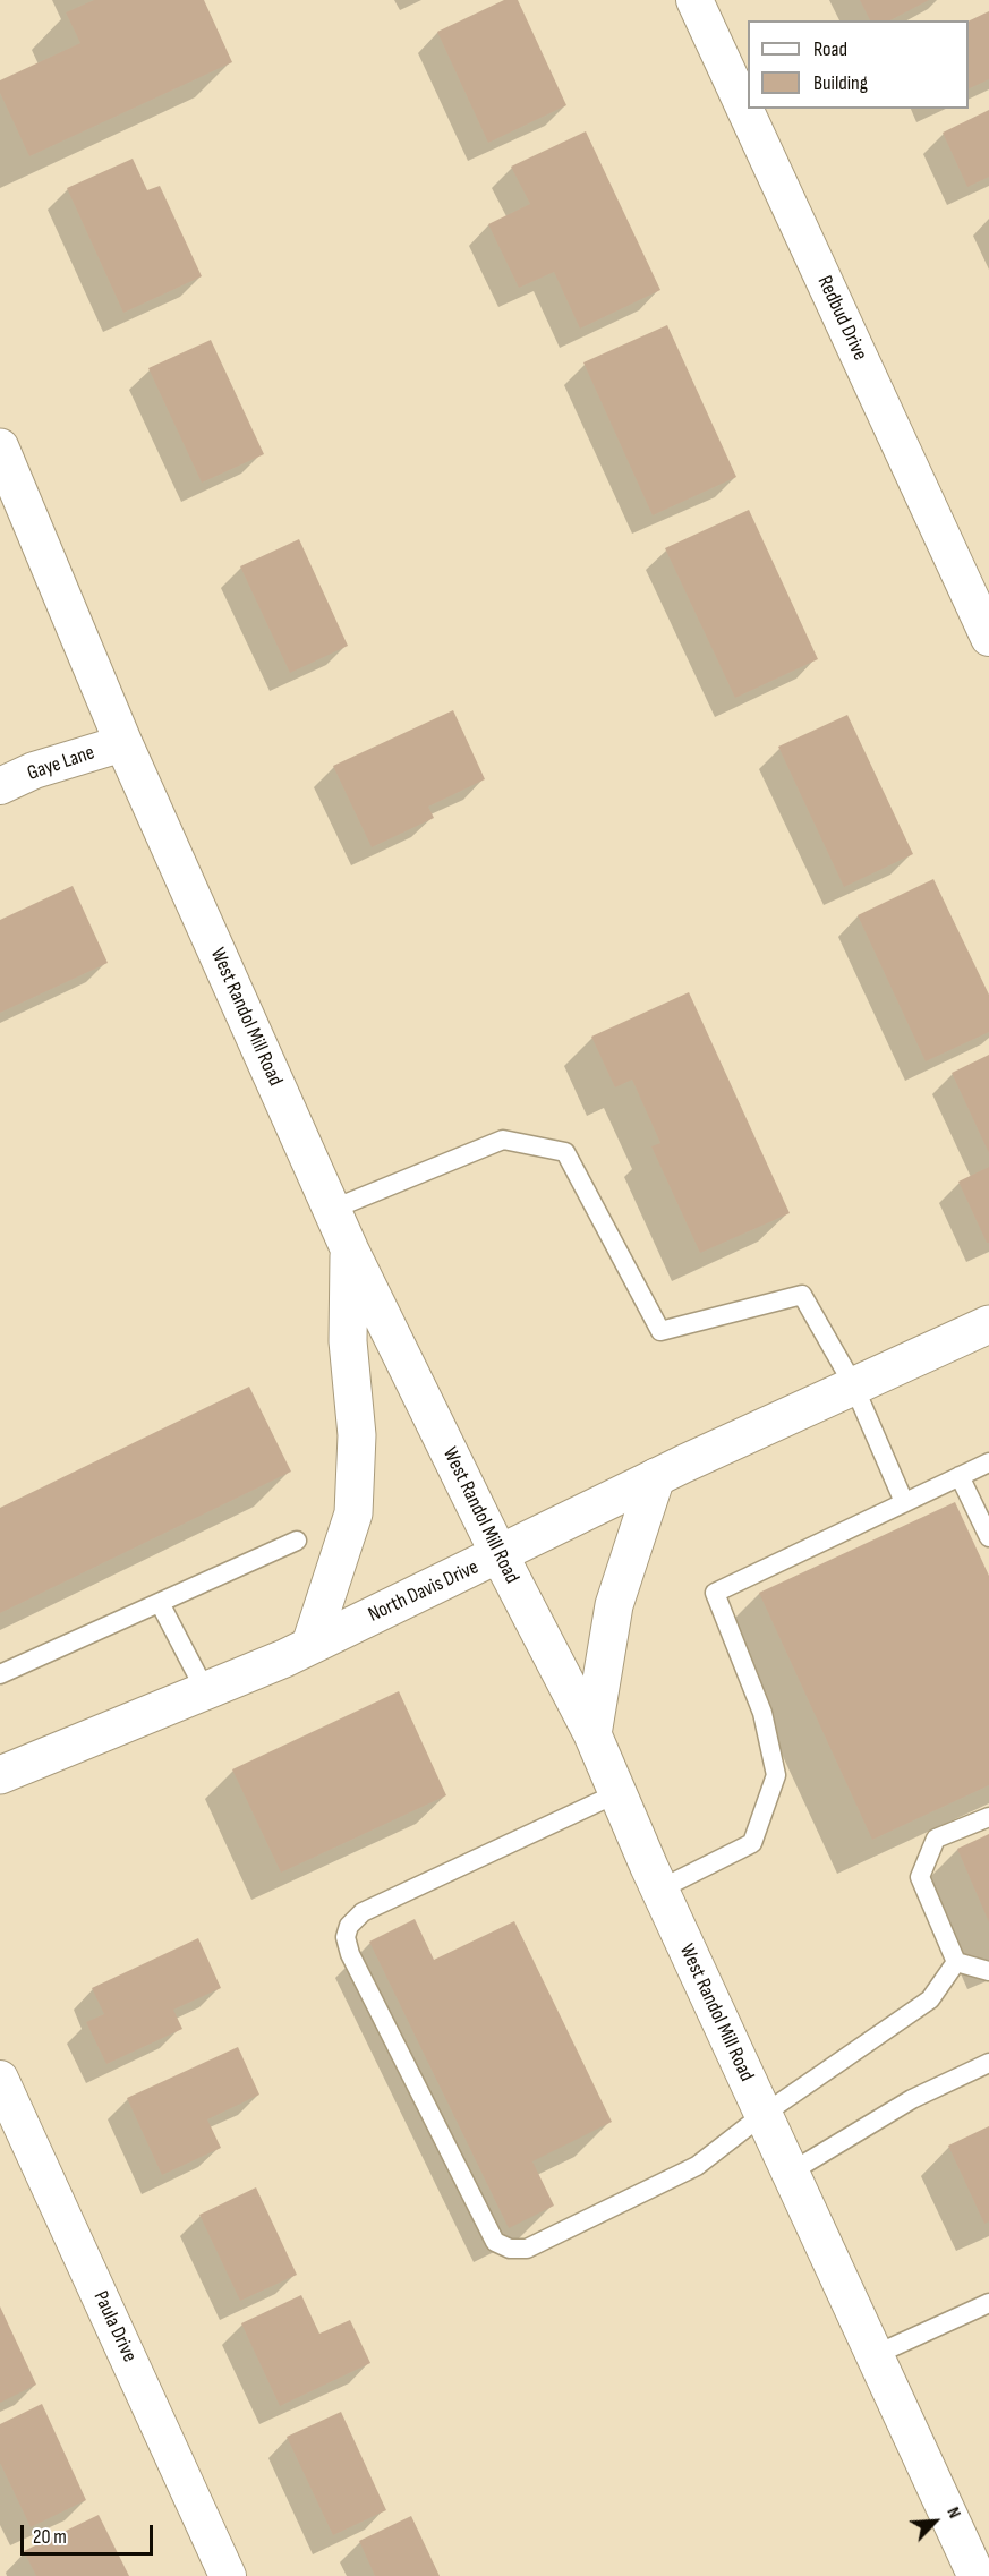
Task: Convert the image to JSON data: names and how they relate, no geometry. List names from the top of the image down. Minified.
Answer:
{"streets":{"main road":["West Randol Mill Road","North Davis Drive"],"street":["Redbud Drive","Gaye Lane","Paula Drive"]},"crossings":[["Gaye Lane","West Randol Mill Road"],["West Randol Mill Road","North Davis Drive"]],"legend":["Road","Building"],"scale_bar":"20 m","north":"top right"}
